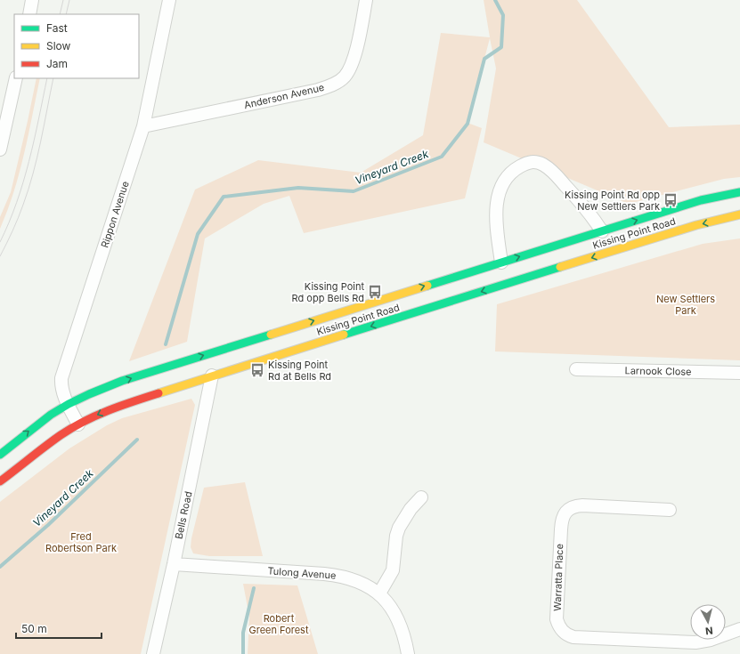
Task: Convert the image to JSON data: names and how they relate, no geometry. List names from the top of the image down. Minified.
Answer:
{"streets":{"main road":["Kissing Point Road"],"street":["Anderson Avenue","Rippon Avenue","Larnook Close","Bells Road","Tulong Avenue","Warratta Place"]},"crossings":[["Anderson Avenue","Rippon Avenue"],["Rippon Avenue","Kissing Point Road"],["Kissing Point Road","Bells Road"],["Bells Road","Tulong Avenue"]],"water":["Vineyard Creek"],"parks":["New Settlers Park","Fred Robertson Park","Robert Green Forest"],"places":{"bus stop":["Kissing Point Rd opp New Settlers Park","Kissing Point Rd opp Bells Rd","Kissing Point Rd at Bells Rd"]},"legend":["Fast","Slow","Jam"],"scale_bar":"50 m","north":"bottom"}
